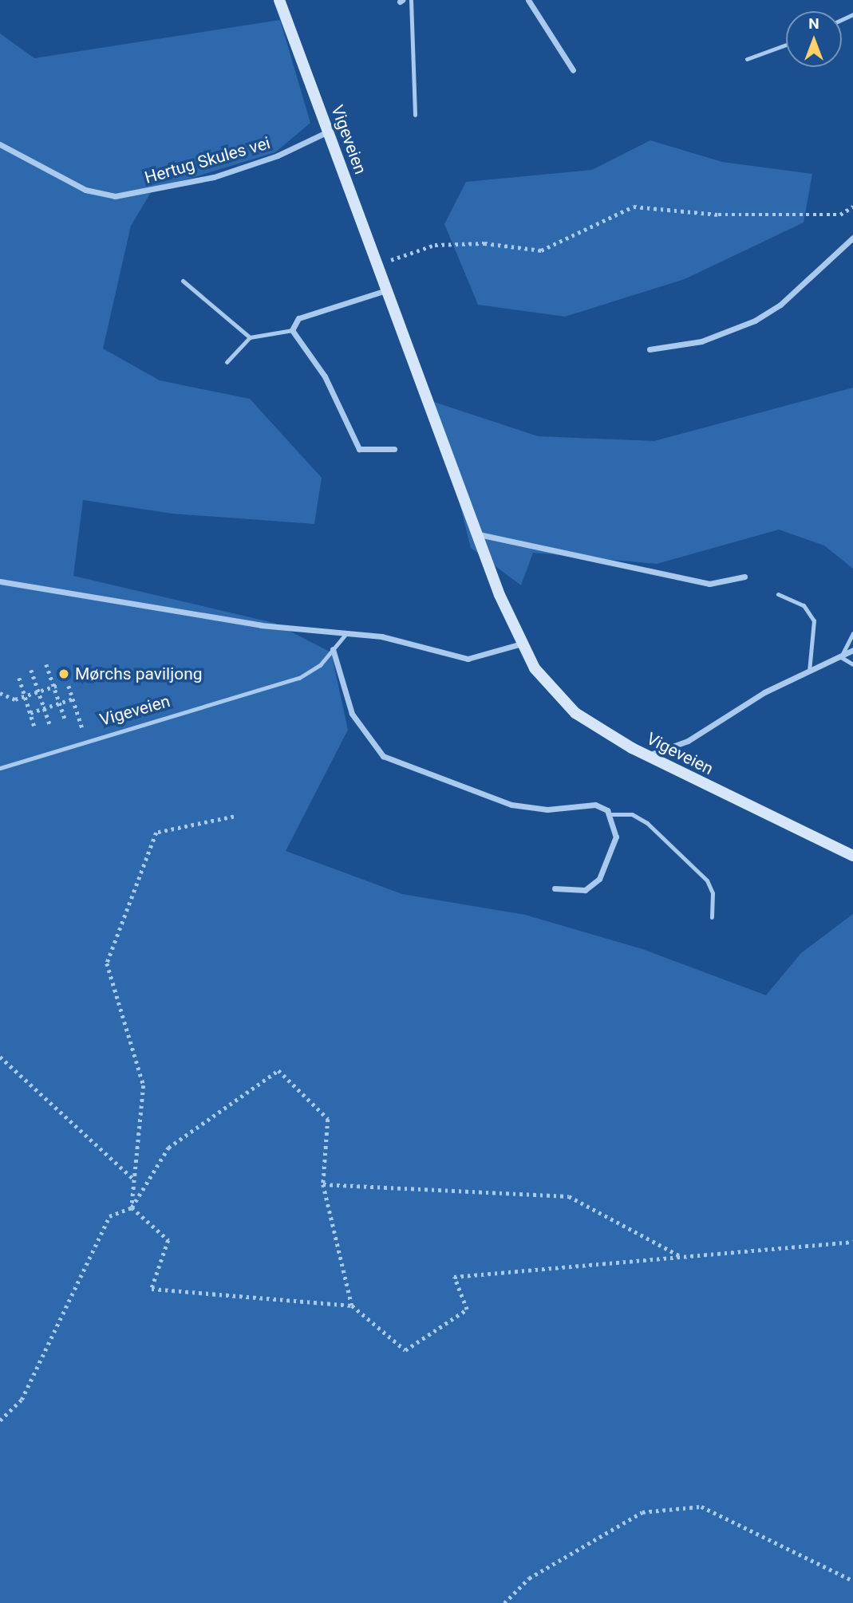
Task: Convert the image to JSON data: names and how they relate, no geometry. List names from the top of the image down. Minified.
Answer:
{"streets":{"street":["Vigeveien","Hertug Skules vei"]},"crossings":[["Vigeveien","Hertug Skules vei"]],"places":["Mørchs paviljong"],"north":"top"}
